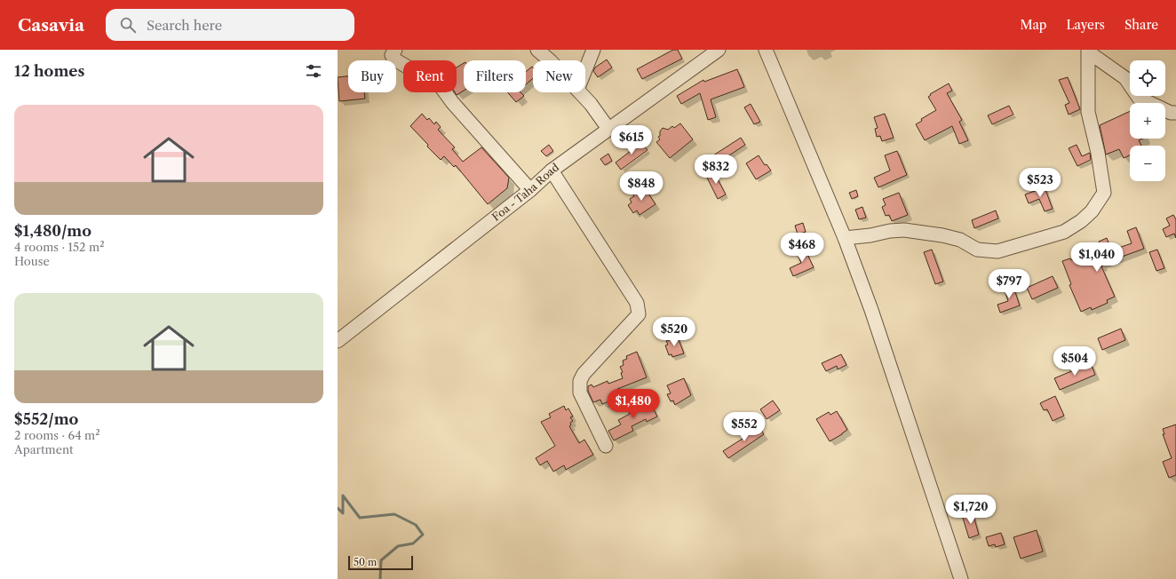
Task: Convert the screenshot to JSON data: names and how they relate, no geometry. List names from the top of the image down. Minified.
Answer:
{"streets":{"street":["Foa - Taha Road"]},"scale_bar":"50 m","page":{"header":"Casavia","search":"Search here","nav":["Map","Layers","Share"],"heading":"12 homes","map_buttons":["+","−"],"chip":["Buy","Rent","Filters","New"],"list":[{"name":"$1,480/mo","note":"4 rooms · 152 m² · House"},{"name":"$552/mo","note":"2 rooms · 64 m² · Apartment"}],"price":["$615","$832","$523","$848","$468","$1,040","$797","$520","$504","$1,480","$552","$1,720"],"scale":"50 m"}}
